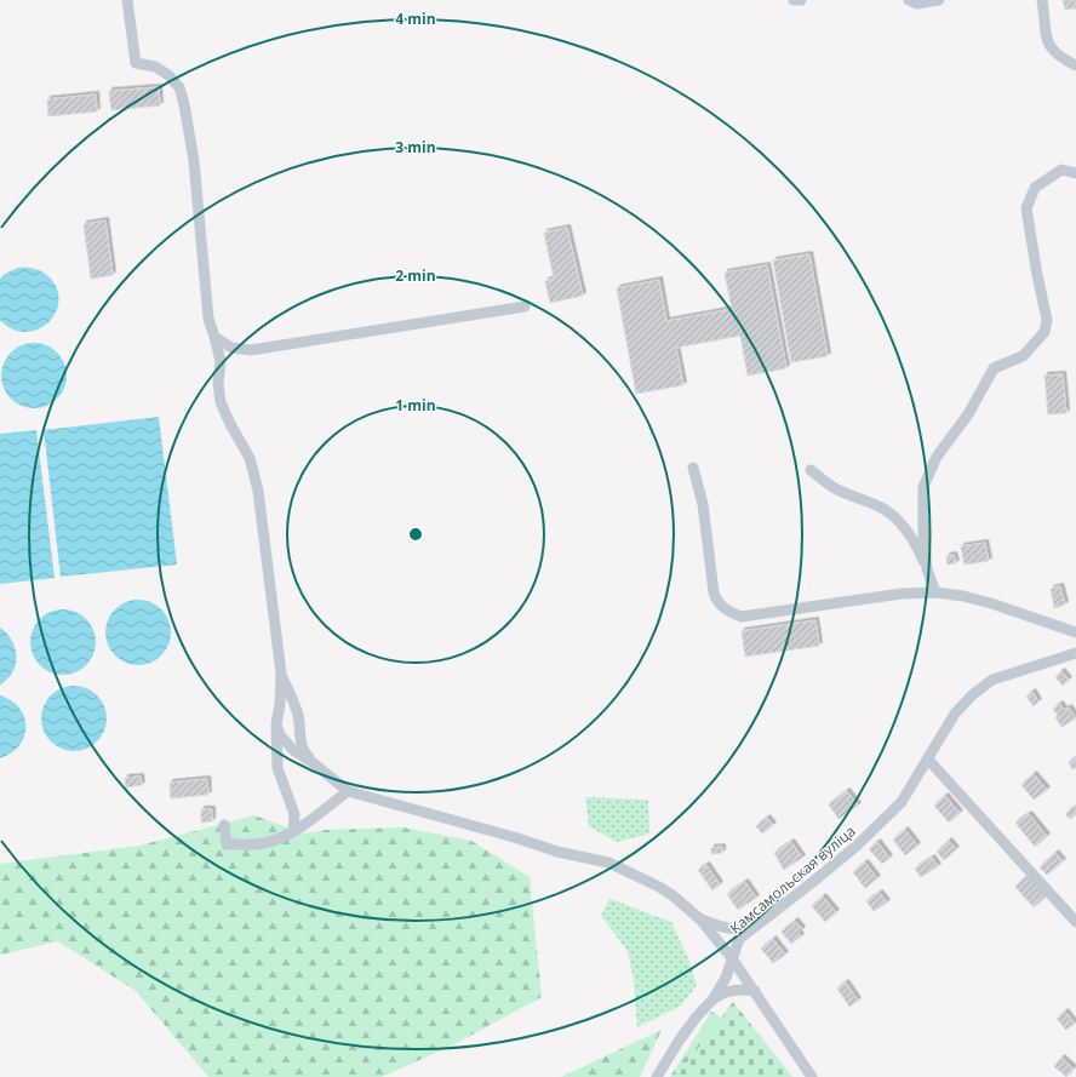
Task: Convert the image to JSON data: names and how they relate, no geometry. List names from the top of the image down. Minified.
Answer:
{"streets":{"street":["Камсамольская вуліца"]},"rings":["4 min","3 min","2 min","1 min"]}
